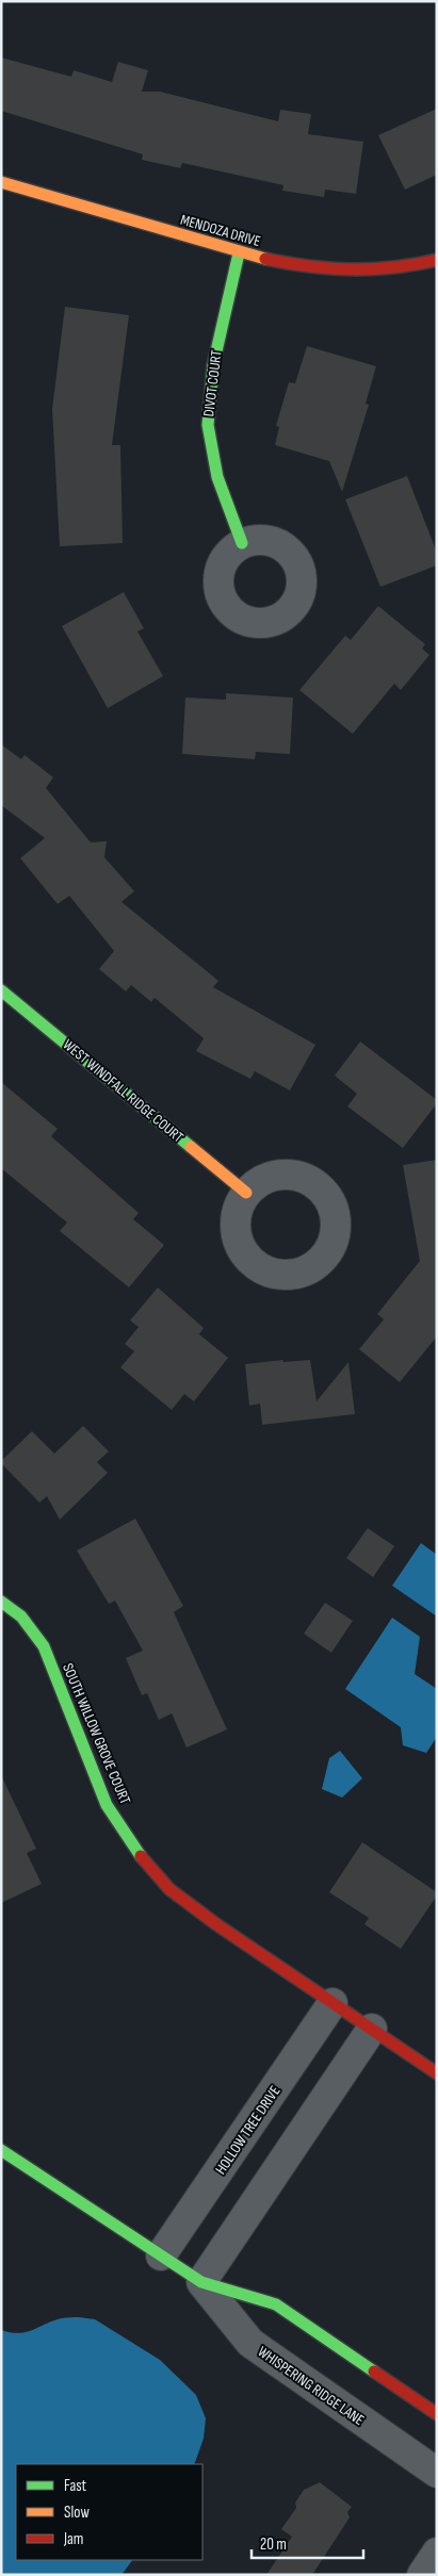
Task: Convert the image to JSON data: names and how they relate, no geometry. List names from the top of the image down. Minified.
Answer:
{"streets":{"street":["MENDOZA DRIVE","DIVOT COURT","WEST WINDFALL RIDGE COURT","SOUTH WILLOW GROVE COURT","HOLLOW TREE DRIVE","WHISPERING RIDGE LANE"]},"crossings":[["MENDOZA DRIVE","DIVOT COURT"],["SOUTH WILLOW GROVE COURT","HOLLOW TREE DRIVE"],["HOLLOW TREE DRIVE","WHISPERING RIDGE LANE"]],"legend":["Fast","Slow","Jam"],"scale_bar":"20 m"}
